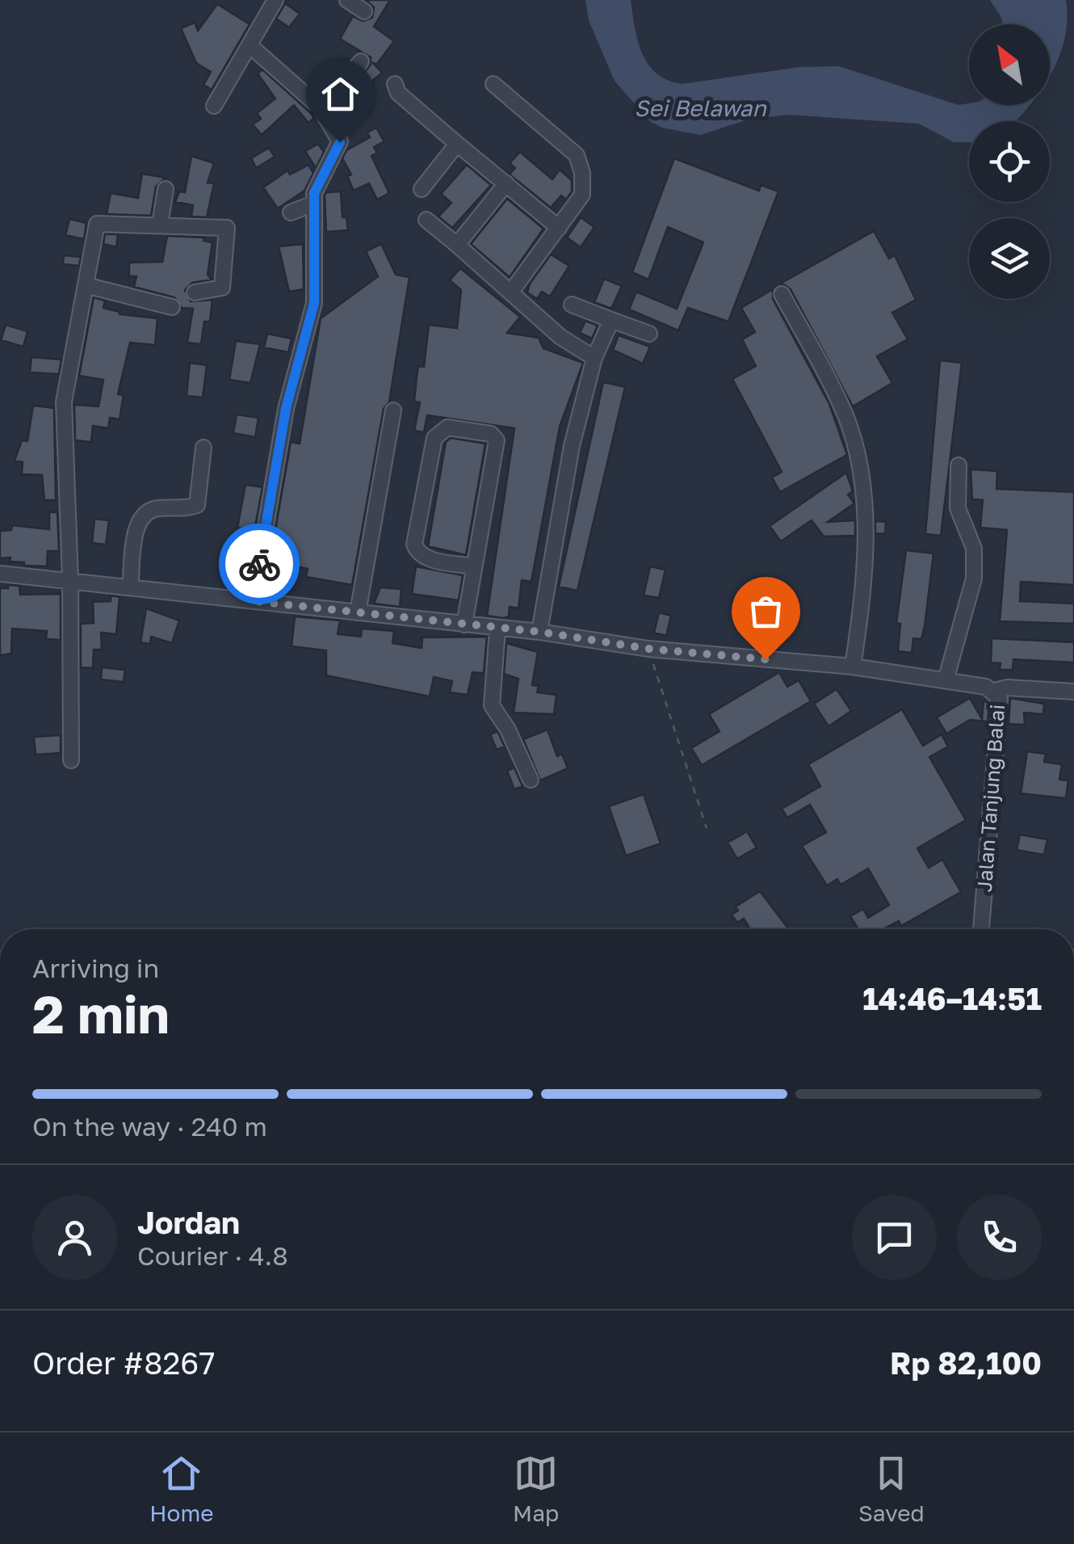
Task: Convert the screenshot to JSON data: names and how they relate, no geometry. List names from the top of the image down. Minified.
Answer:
{"streets":{"street":["Jalan Tanjung Balai"]},"water":["Sei Belawan"],"north":"top left","page":{"heading":["2 min","Arriving in","14:46–14:51"],"panel":["Jordan","Courier · 4.8","Order #8267","Rp 82,100"],"bar":"On the way · 240 m","tabs":["Home","Map","Saved"]}}
